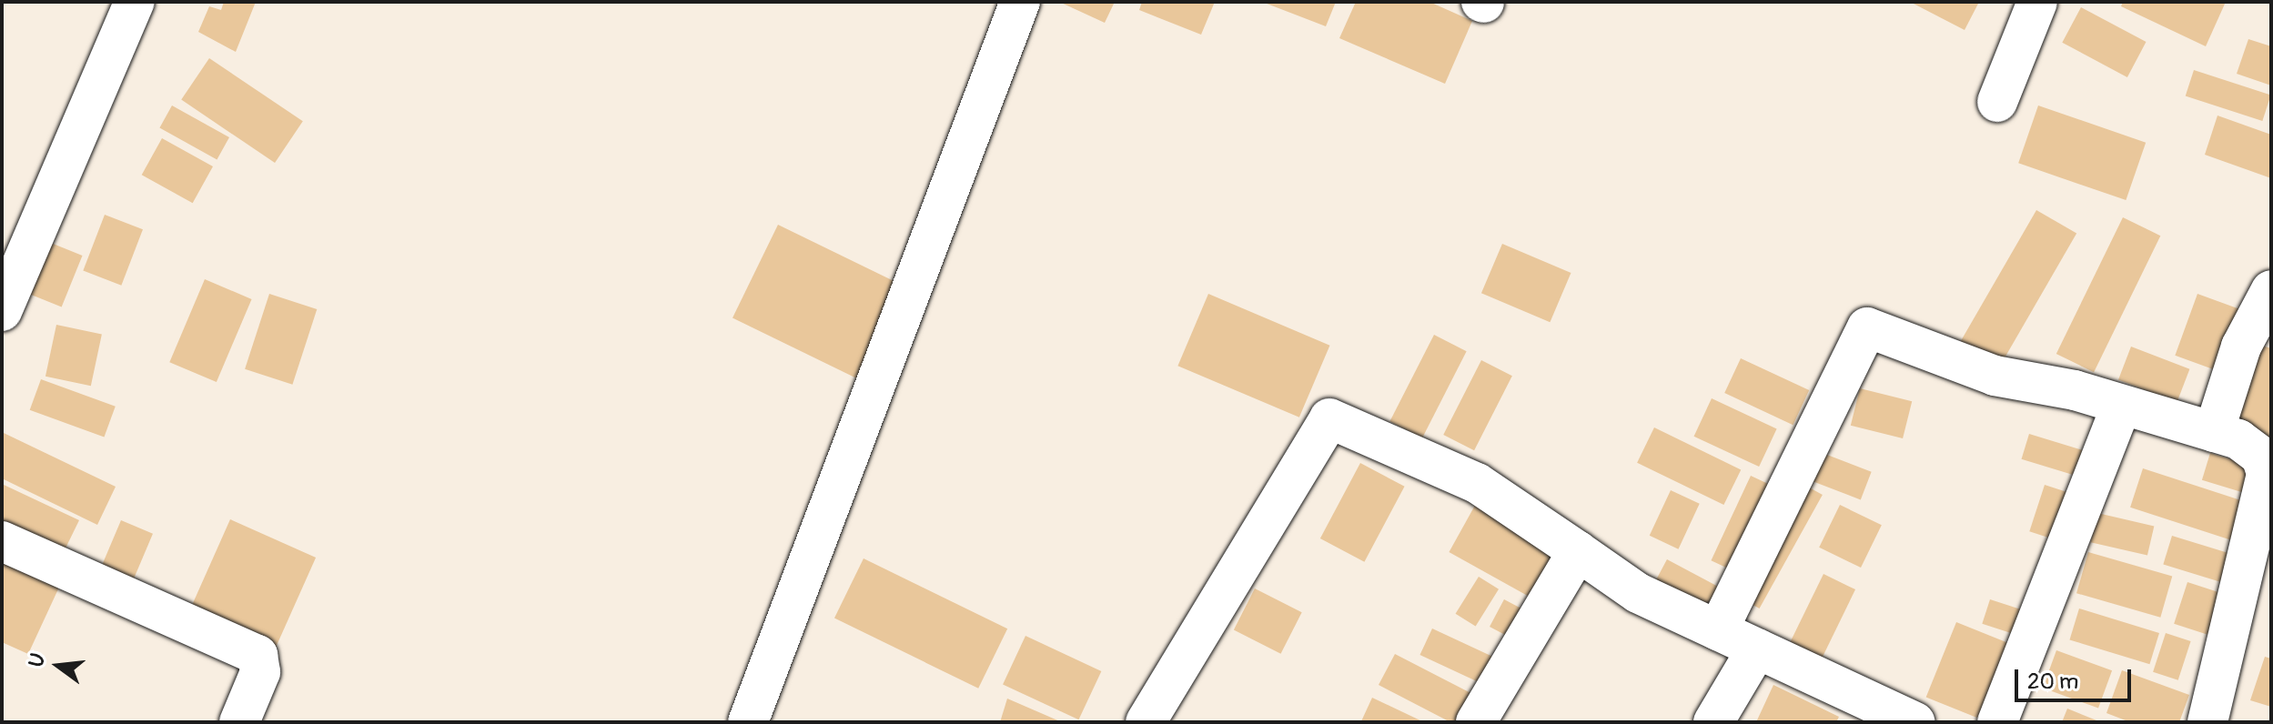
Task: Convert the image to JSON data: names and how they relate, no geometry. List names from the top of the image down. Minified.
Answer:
{"scale_bar":"20 m","north":"left"}
